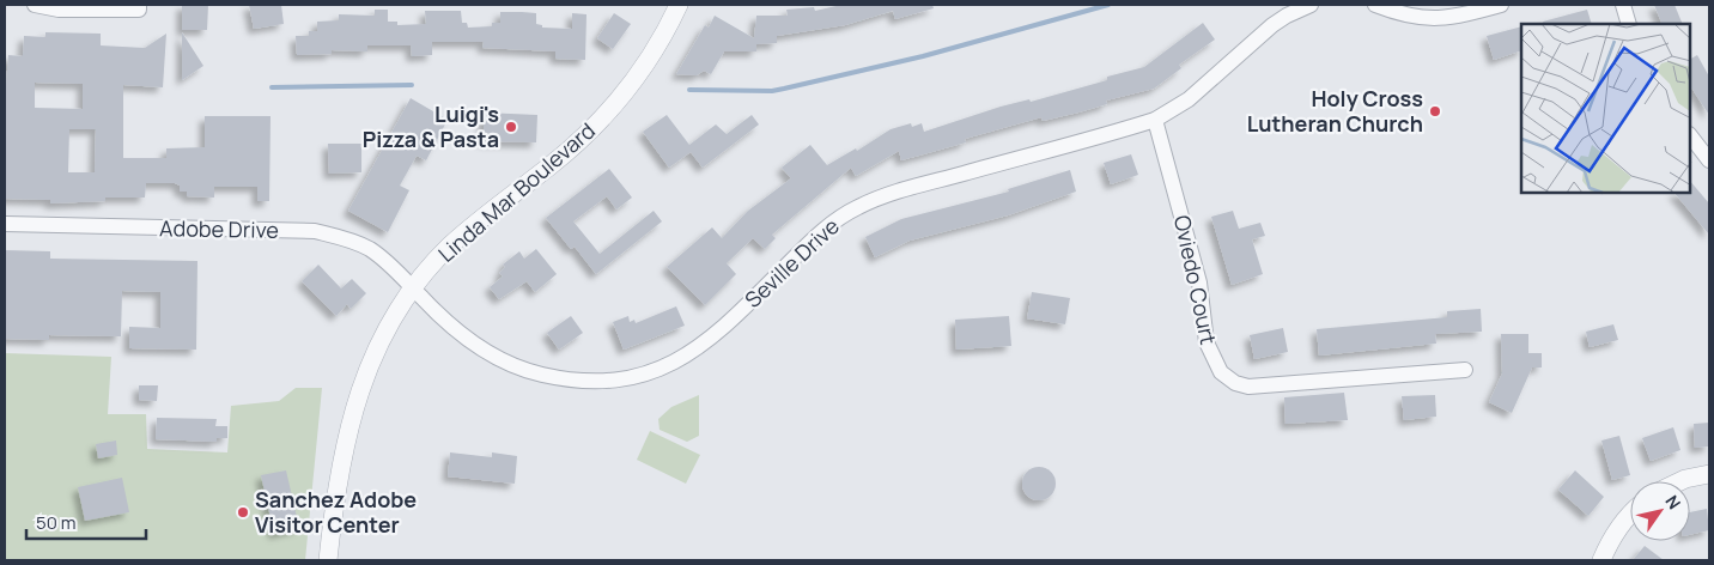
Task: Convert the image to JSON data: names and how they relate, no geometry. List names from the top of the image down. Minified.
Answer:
{"streets":{"street":["Linda Mar Boulevard","Adobe Drive","Seville Drive","Oviedo Court"]},"crossings":[["Linda Mar Boulevard","Adobe Drive"],["Linda Mar Boulevard","Seville Drive"],["Adobe Drive","Seville Drive"],["Seville Drive","Oviedo Court"]],"places":["Holy Cross Lutheran Church","Luigi's Pizza & Pasta","Sanchez Adobe Visitor Center"],"scale_bar":"50 m","north":"top right"}
